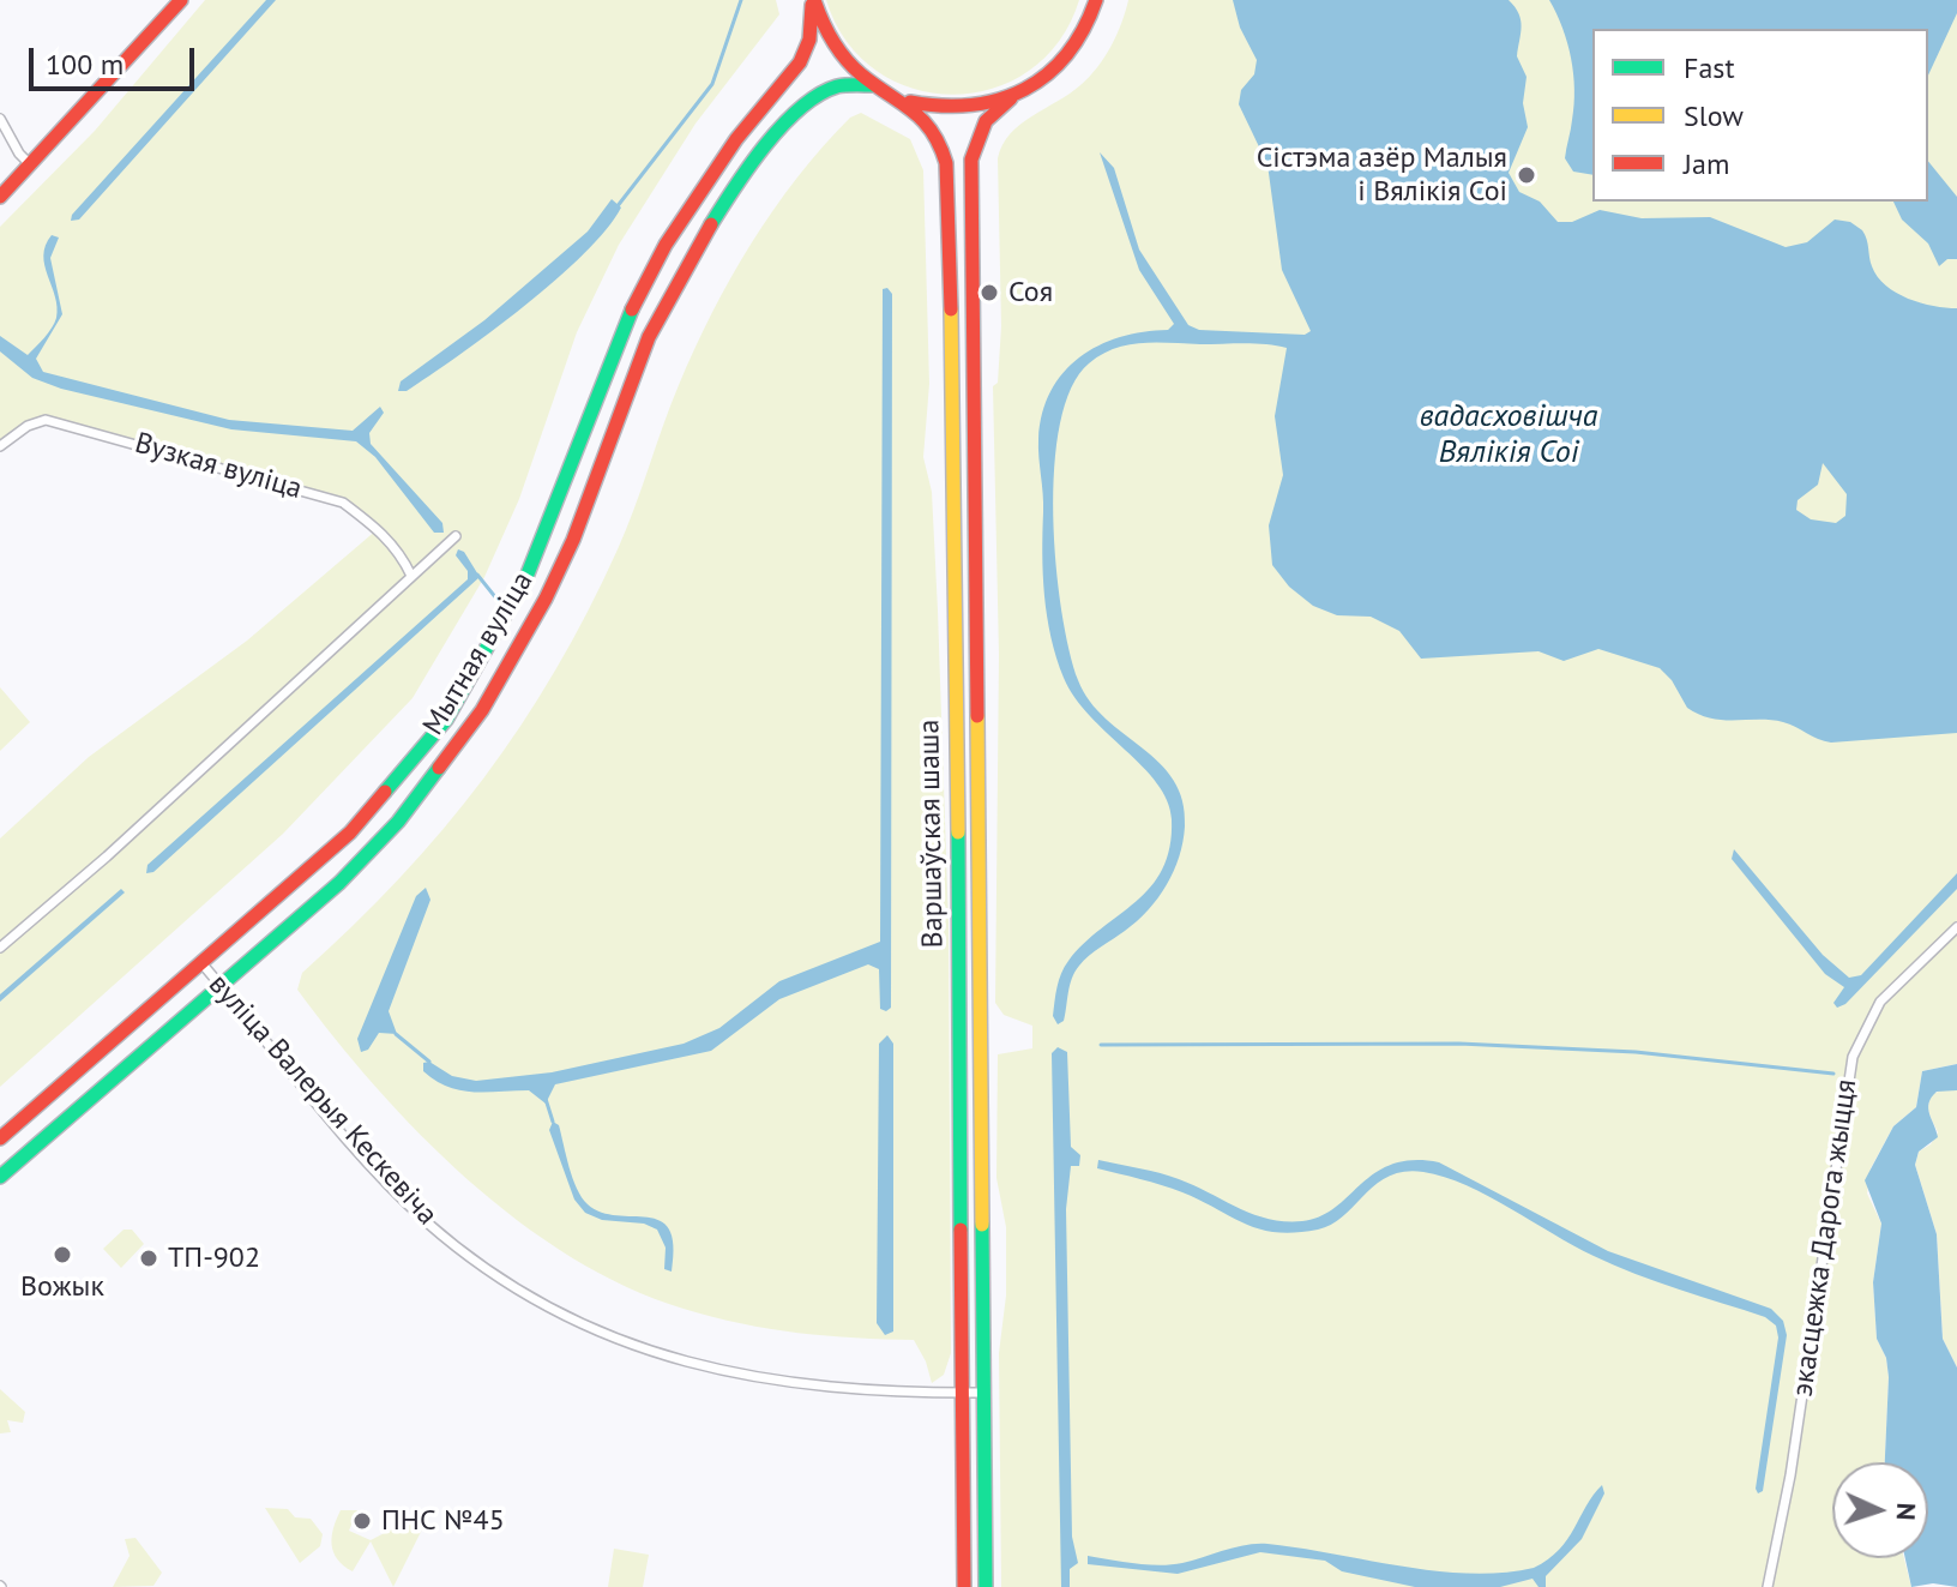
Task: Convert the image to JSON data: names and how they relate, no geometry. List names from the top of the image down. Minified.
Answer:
{"streets":{"main road":["Мытная вуліца","Варшаўская шаша"],"street":["Вузкая вуліца","вуліца Валерыя Кескевіча","экасцежка Дарога жыцця"]},"crossings":[["Мытная вуліца","Варшаўская шаша"],["Мытная вуліца","вуліца Валерыя Кескевіча"],["Варшаўская шаша","вуліца Валерыя Кескевіча"]],"water":["вадасховішча Вялікія Соі"],"places":["Сістэма азёр Малыя і Вялікія Соі","Соя","Вожык","ТП-902","ПНС №45"],"legend":["Fast","Slow","Jam"],"scale_bar":"100 m","north":"right"}
